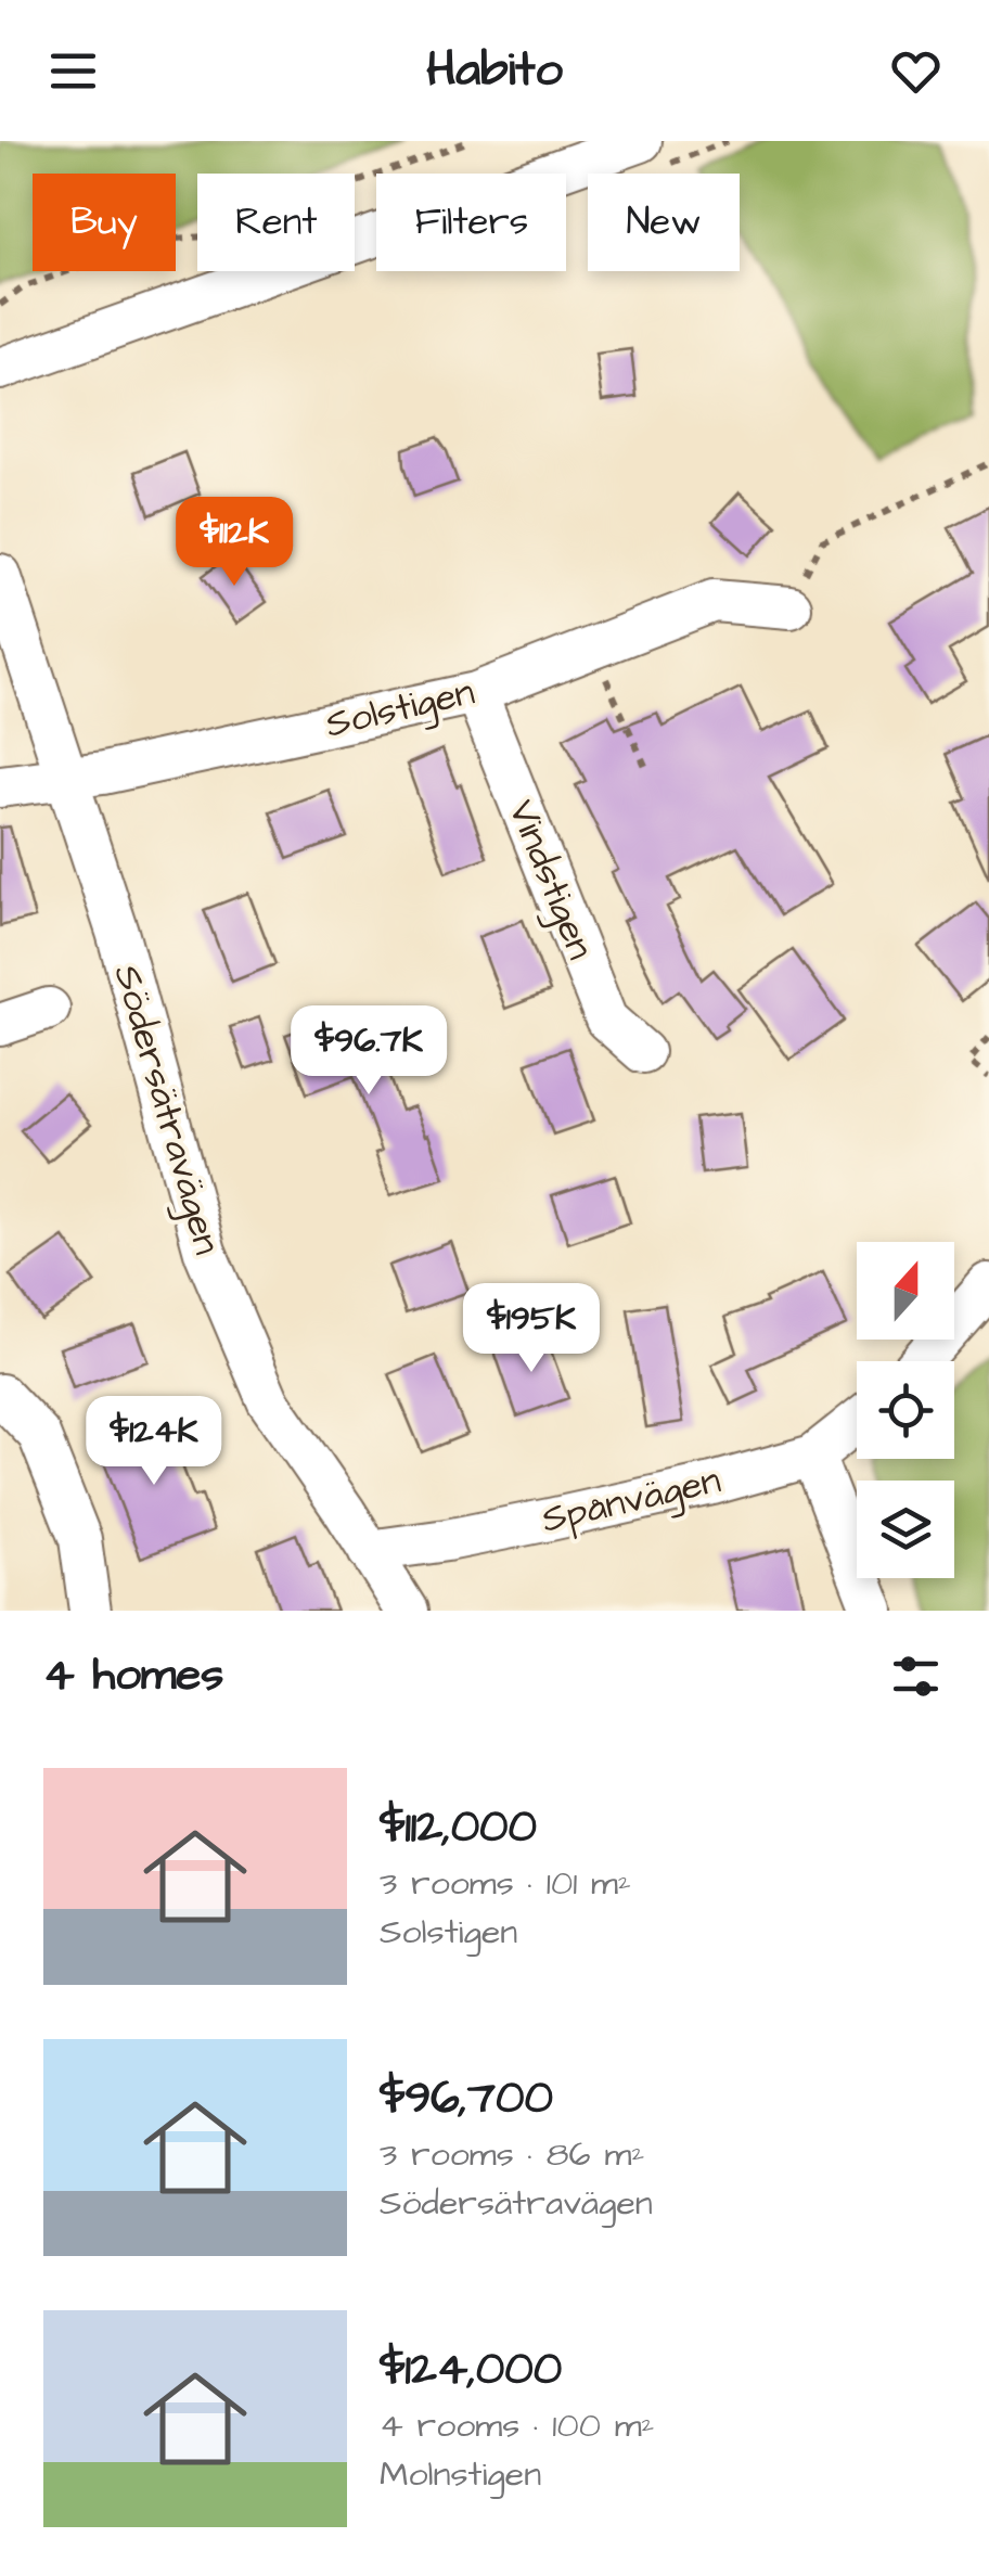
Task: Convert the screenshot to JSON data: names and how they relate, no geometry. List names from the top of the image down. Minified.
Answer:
{"streets":{"street":["Solstigen","Vindstigen","Södersätravägen","Spånvägen"]},"crossings":[["Solstigen","Vindstigen"],["Solstigen","Södersätravägen"],["Södersätravägen","Spånvägen"]],"north":"top","page":{"header":"Habito","chip":["Buy","Rent","Filters","New"],"price":["$112K","$96.7K","$195K","$124K"],"heading":"4 homes","list":[{"name":"$112,000","note":"3 rooms · 101 m² · Solstigen"},{"name":"$96,700","note":"3 rooms · 86 m² · Södersätravägen"},{"name":"$124,000","note":"4 rooms · 100 m² · Molnstigen"}]}}
